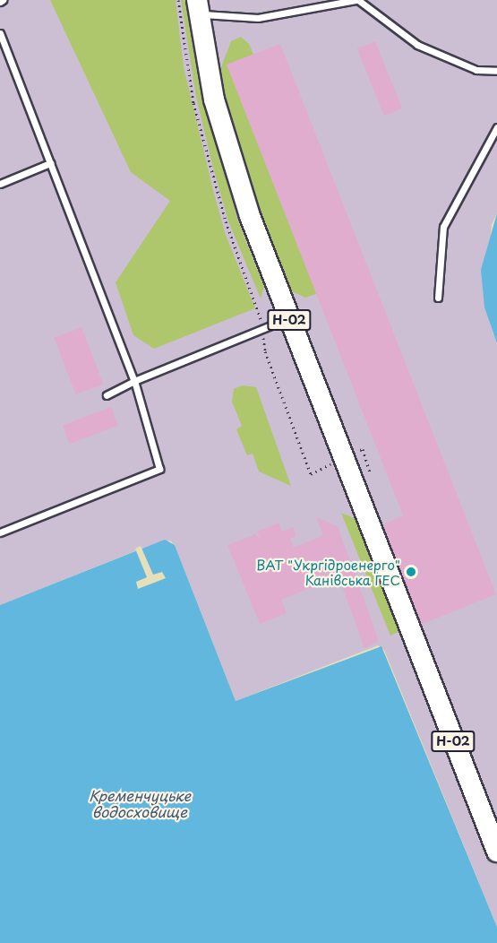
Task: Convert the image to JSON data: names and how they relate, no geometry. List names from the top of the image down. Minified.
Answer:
{"streets":{"main road":["Н-02"]},"water":["Кременчуцьке водосховище"],"places":["ВАТ \"Укргідроенерго\" Канівська ГЕС"]}
